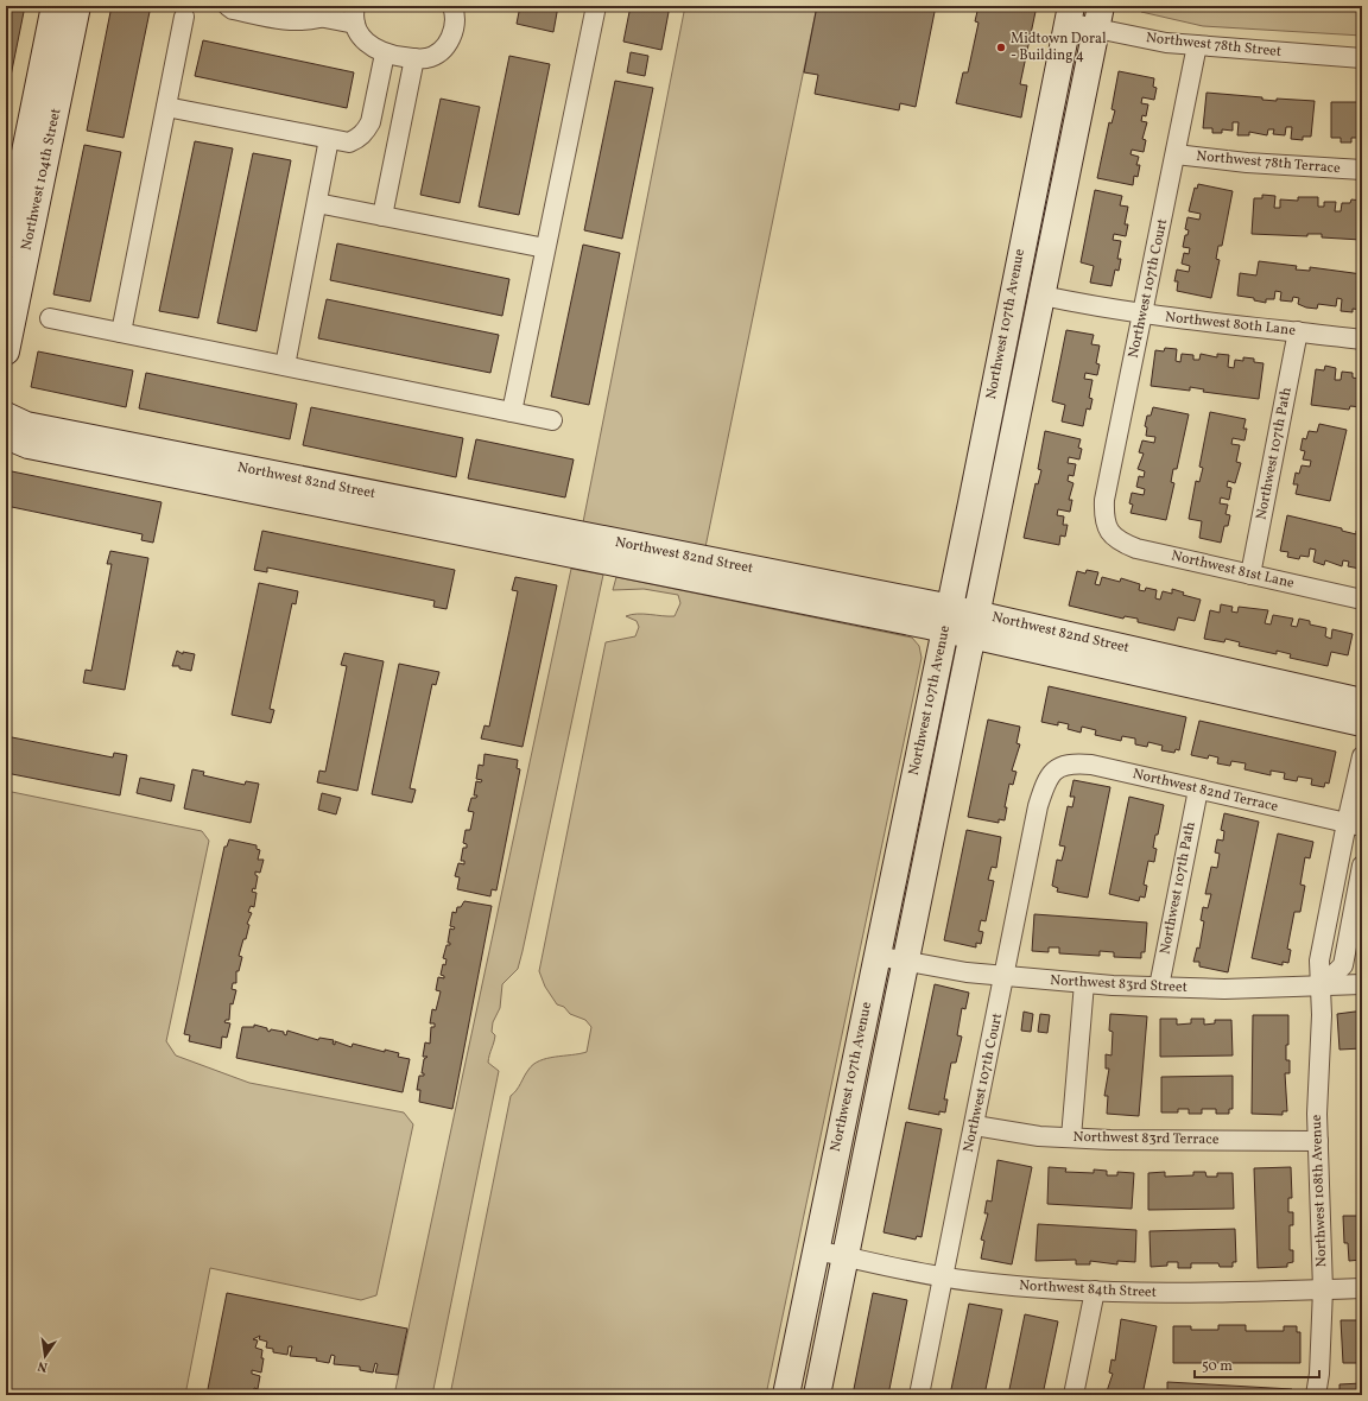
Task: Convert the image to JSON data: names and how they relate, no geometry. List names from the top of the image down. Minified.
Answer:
{"streets":{"street":["Northwest 78th Street","Northwest 78th Terrace","Northwest 104th Street","Northwest 107th Court","Northwest 107th Avenue","Northwest 80th Lane","Northwest 107th Path","Northwest 82nd Street","Northwest 81st Lane","Northwest 82nd Terrace","Northwest 83rd Street","Northwest 83rd Terrace","Northwest 108th Avenue","Northwest 84th Street"]},"crossings":[["Northwest 78th Street","Northwest 107th Court"],["Northwest 78th Street","Northwest 107th Avenue"],["Northwest 78th Terrace","Northwest 107th Court"],["Northwest 107th Court","Northwest 80th Lane"],["Northwest 107th Court","Northwest 81st Lane"],["Northwest 107th Court","Northwest 82nd Terrace"],["Northwest 107th Court","Northwest 83rd Street"],["Northwest 107th Court","Northwest 83rd Terrace"],["Northwest 107th Court","Northwest 84th Street"],["Northwest 107th Avenue","Northwest 80th Lane"],["Northwest 107th Avenue","Northwest 82nd Street"],["Northwest 107th Avenue","Northwest 83rd Street"],["Northwest 107th Avenue","Northwest 84th Street"],["Northwest 80th Lane","Northwest 107th Path"],["Northwest 107th Path","Northwest 81st Lane"],["Northwest 107th Path","Northwest 82nd Terrace"],["Northwest 107th Path","Northwest 83rd Street"],["Northwest 82nd Terrace","Northwest 108th Avenue"],["Northwest 83rd Street","Northwest 108th Avenue"],["Northwest 83rd Terrace","Northwest 108th Avenue"],["Northwest 108th Avenue","Northwest 84th Street"]],"places":["Midtown Doral - Building 4"],"scale_bar":"50 m","north":"bottom"}
